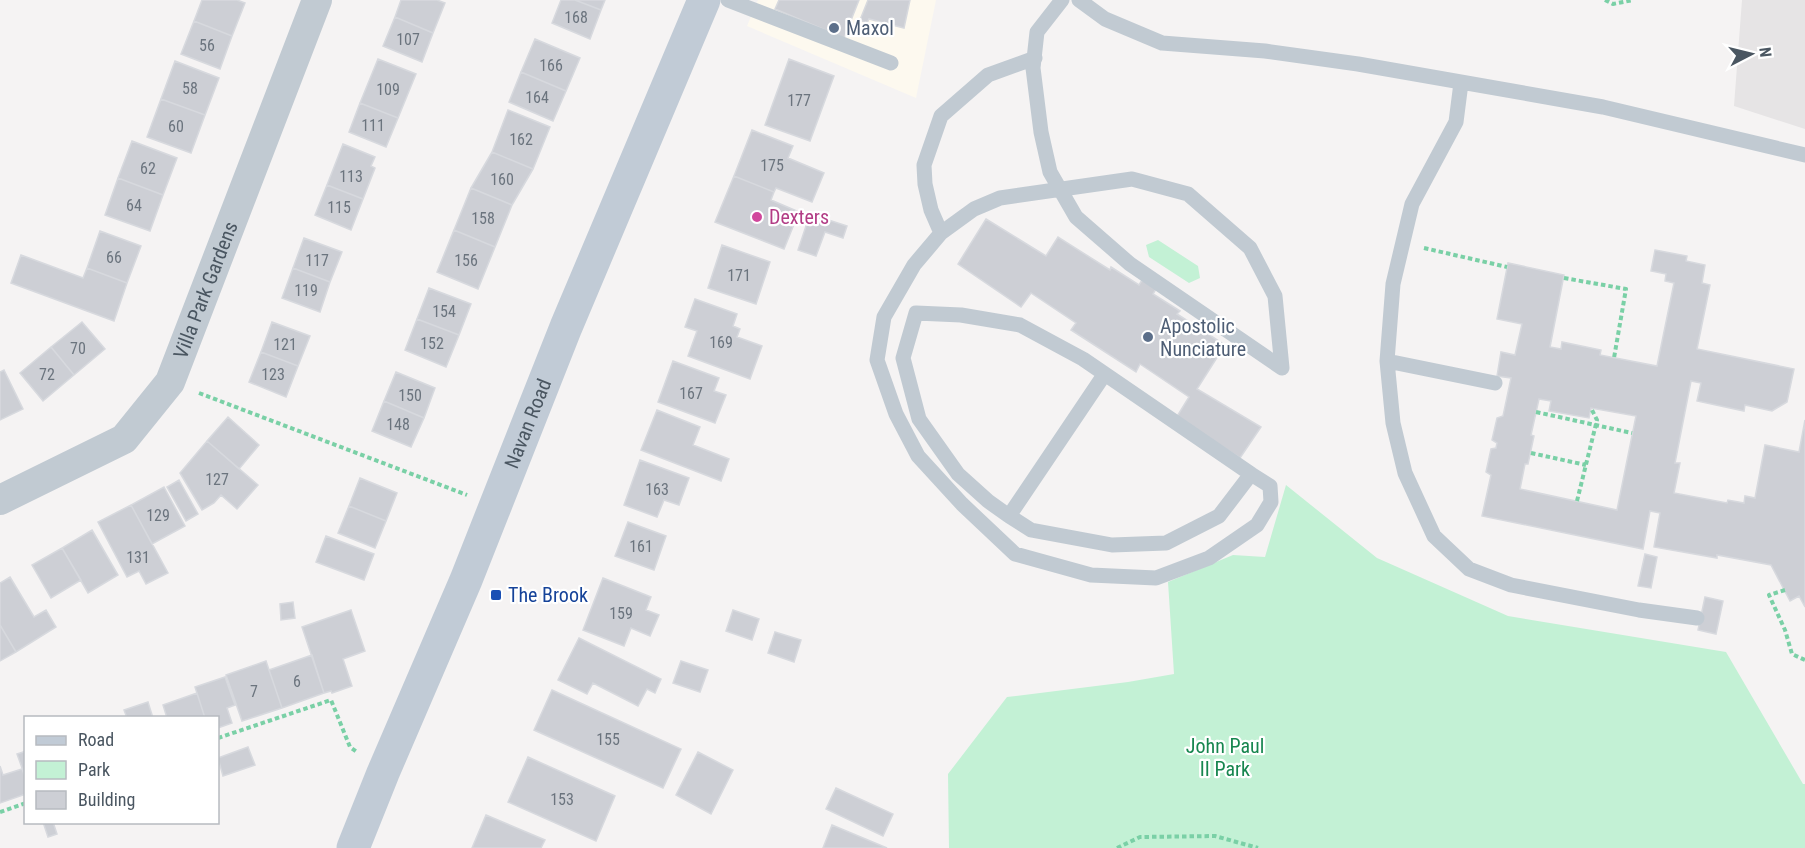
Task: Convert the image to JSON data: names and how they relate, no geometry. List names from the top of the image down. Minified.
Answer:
{"streets":{"main road":["Navan Road"],"street":["Villa Park Gardens"]},"parks":["John Paul II Park"],"places":{"other":["Maxol","Dexters","Apostolic Nunciature"],"transit":["The Brook"]},"house_numbers":["168","107","56","166","58","109","164","177","111","60","162","175","62","113","160","64","115","158","66","117","156","171","119","154","169","152","121","70","72","123","167","150","148","127","163","129","161","131","159","6","7","155","153"],"legend":["Road","Park","Building"],"north":"right"}
